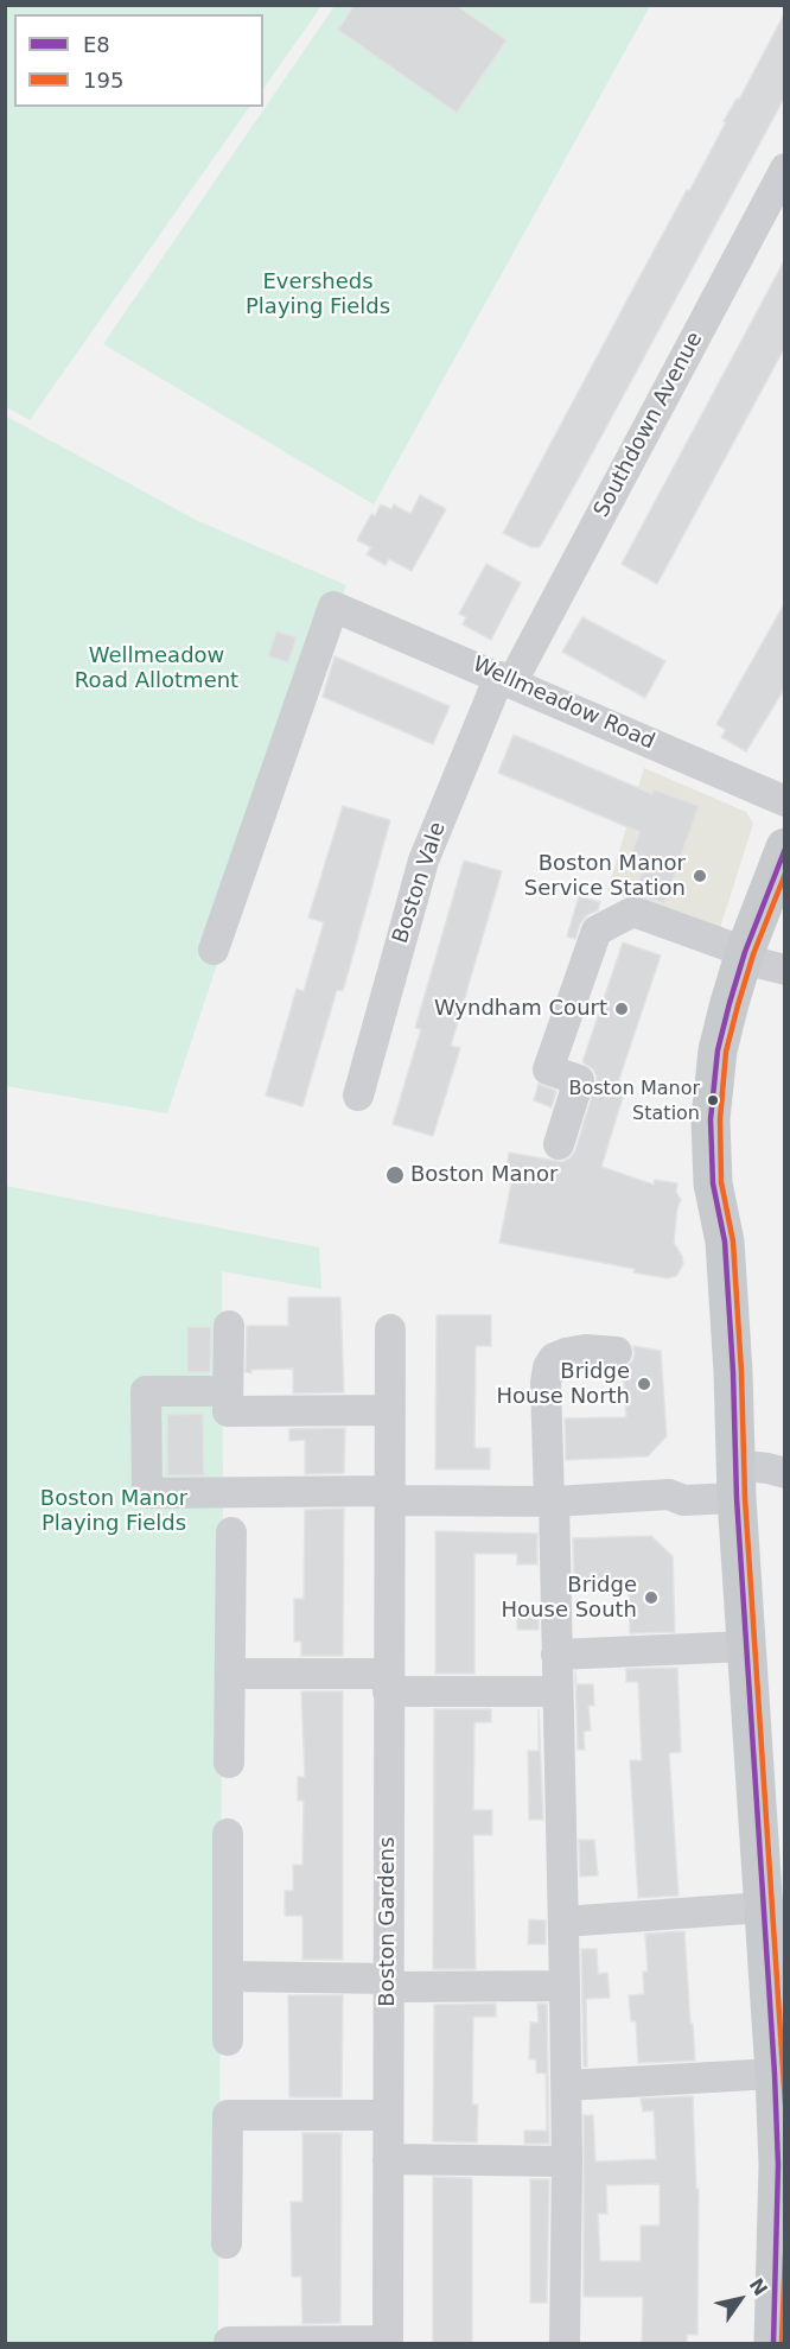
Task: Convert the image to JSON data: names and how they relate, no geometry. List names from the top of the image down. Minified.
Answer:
{"streets":{"street":["Southdown Avenue","Wellmeadow Road","Boston Vale","Boston Gardens"]},"crossings":[["Southdown Avenue","Wellmeadow Road"],["Southdown Avenue","Boston Vale"],["Wellmeadow Road","Boston Vale"]],"parks":["Eversheds Playing Fields","Wellmeadow Road Allotment","Boston Manor Playing Fields"],"places":["Boston Manor Service Station","Wyndham Court","Boston Manor Station","Boston Manor","Bridge House North","Bridge House South"],"lines":["transit line E8","transit line 195"],"legend":["E8","195"],"north":"top right"}
